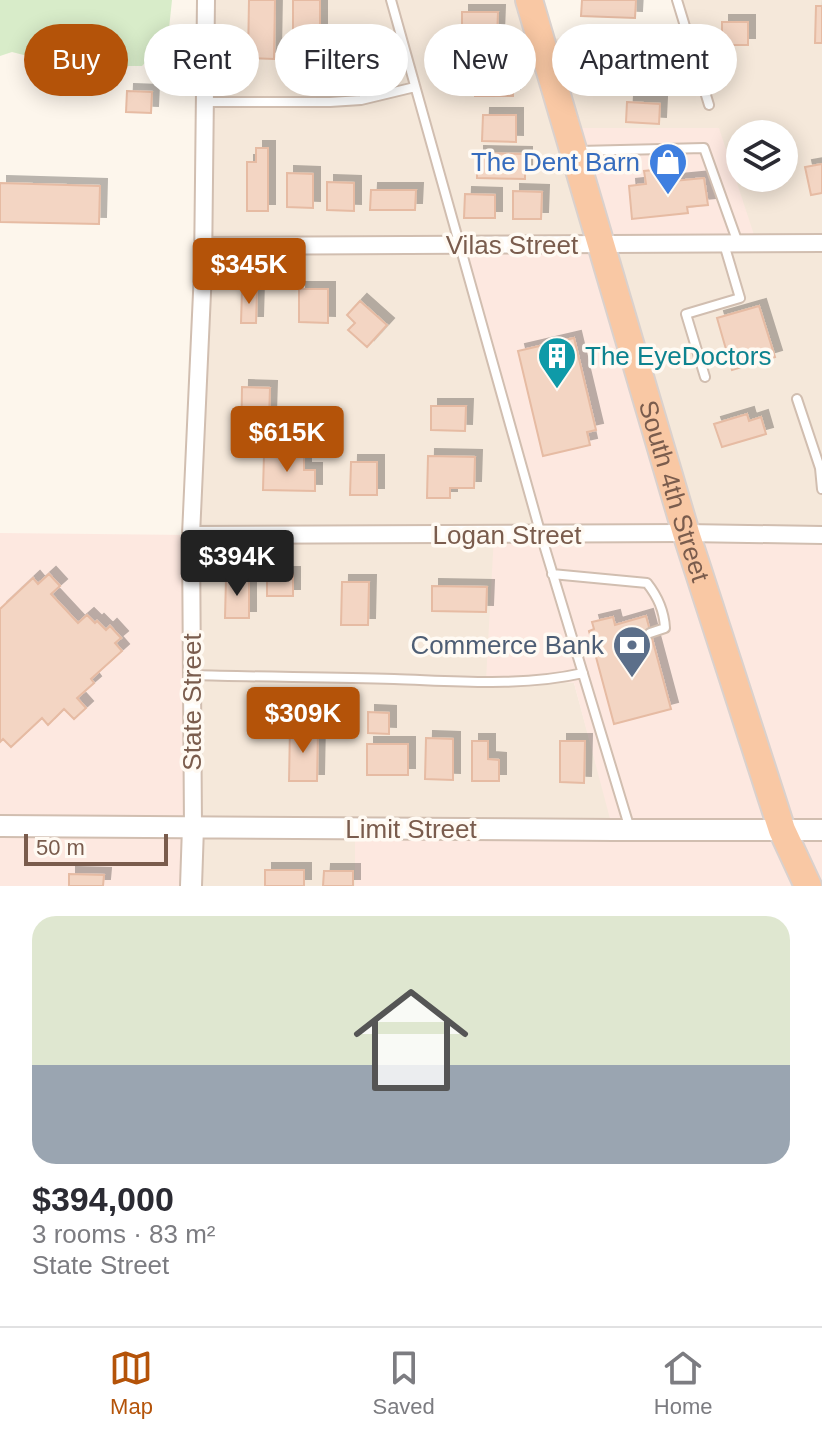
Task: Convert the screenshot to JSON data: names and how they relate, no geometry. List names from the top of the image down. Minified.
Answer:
{"streets":{"highway":["South 4th Street"],"street":["Vilas Street","Logan Street","State Street","Limit Street"]},"crossings":[["Vilas Street","South 4th Street"],["Vilas Street","State Street"],["South 4th Street","Logan Street"],["South 4th Street","Limit Street"],["Logan Street","State Street"],["State Street","Limit Street"]],"places":{"shop":["The Dent Barn"],"building":["The EyeDoctors"],"bank":["Commerce Bank"]},"scale_bar":"50 m","page":{"chip":["Buy","Rent","Filters","New","Apartment"],"price":["$345K","$615K","$394K","$309K"],"scale":"50 m","list":[{"name":"$394,000","note":"3 rooms · 83 m² · State Street"}],"tabs":["Map","Saved","Home"]}}
